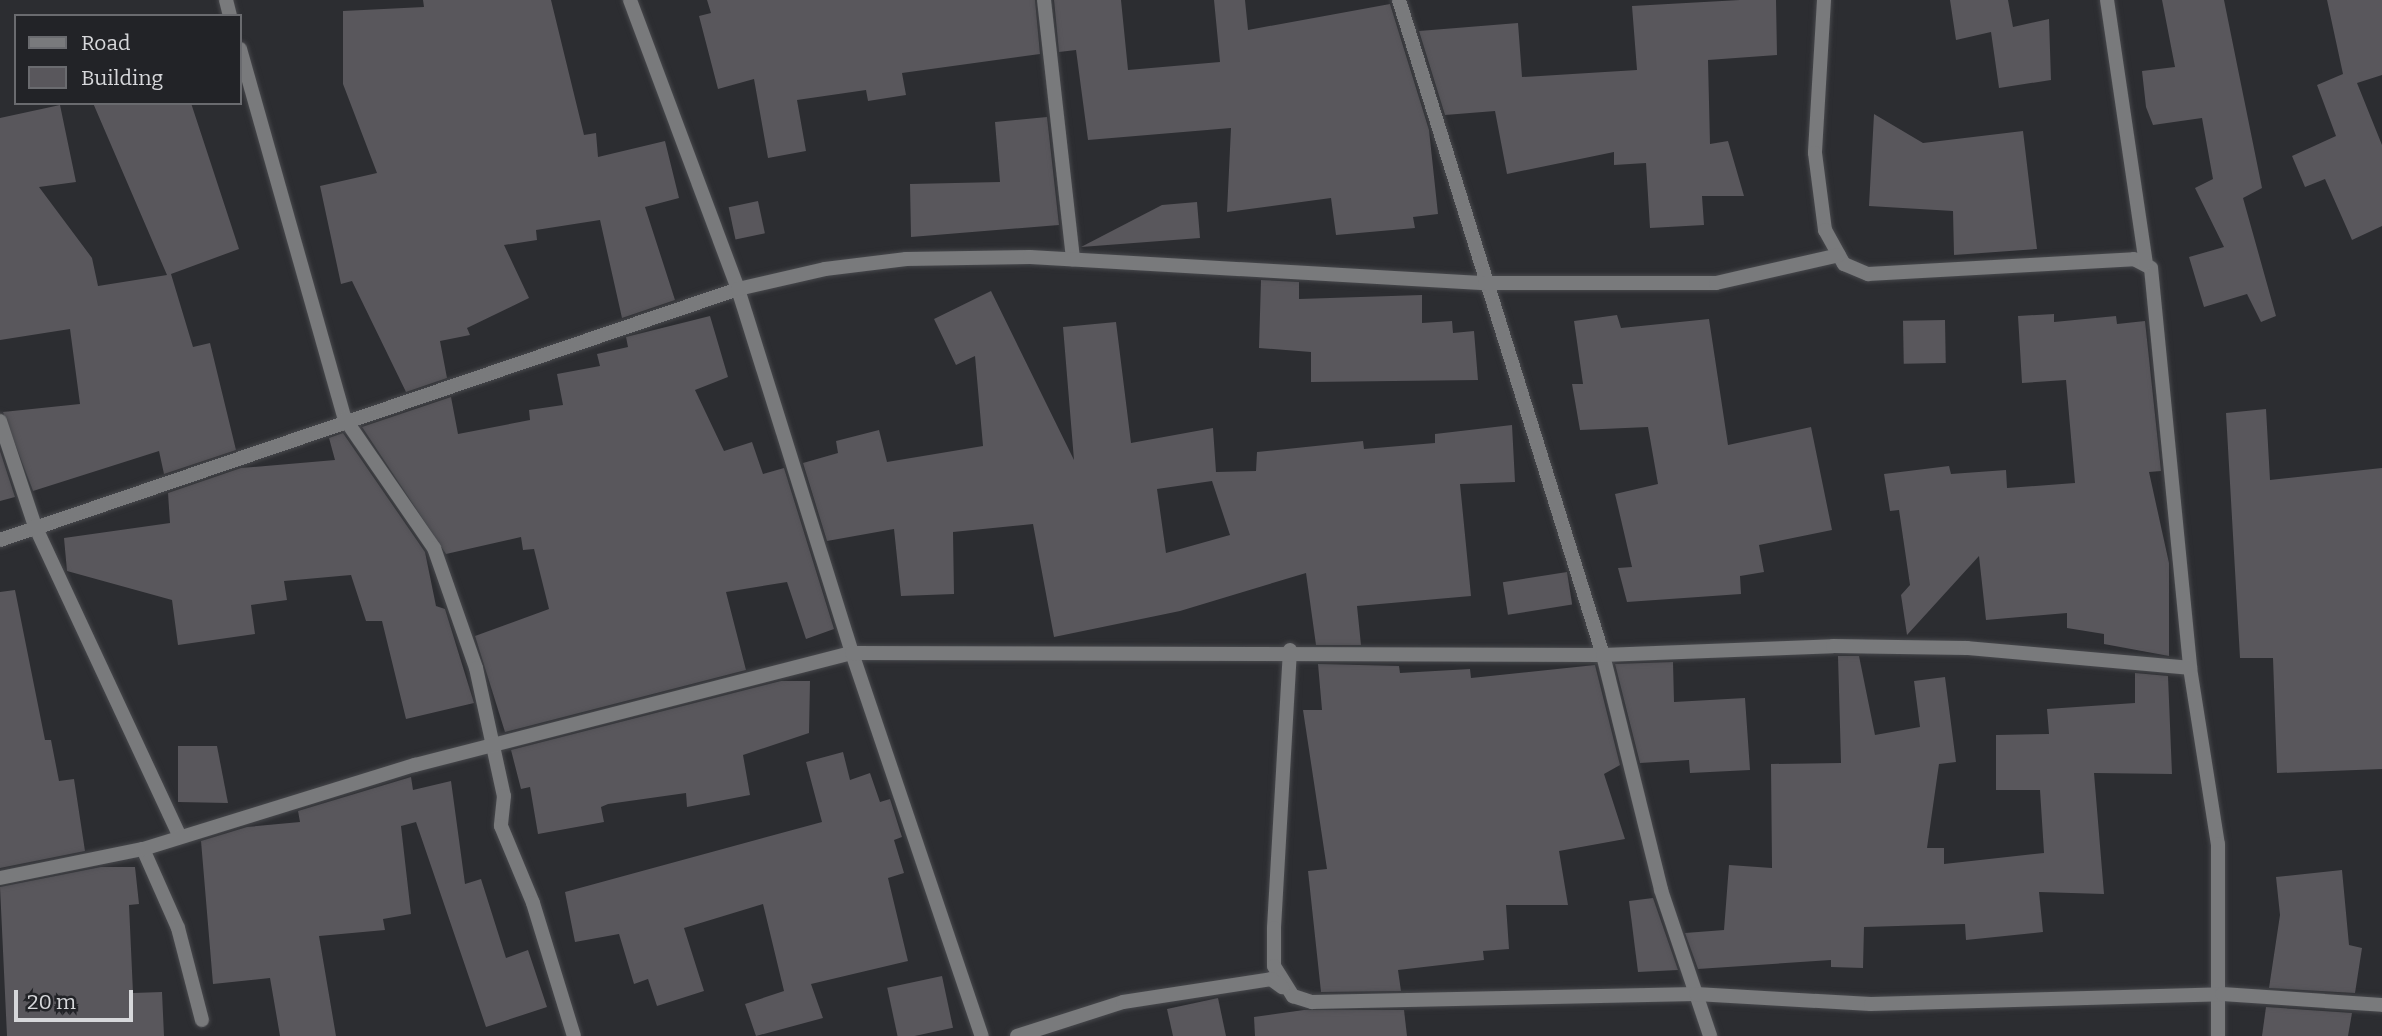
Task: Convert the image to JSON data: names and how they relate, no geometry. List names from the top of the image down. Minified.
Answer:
{"legend":["Road","Building"],"scale_bar":"20 m"}
